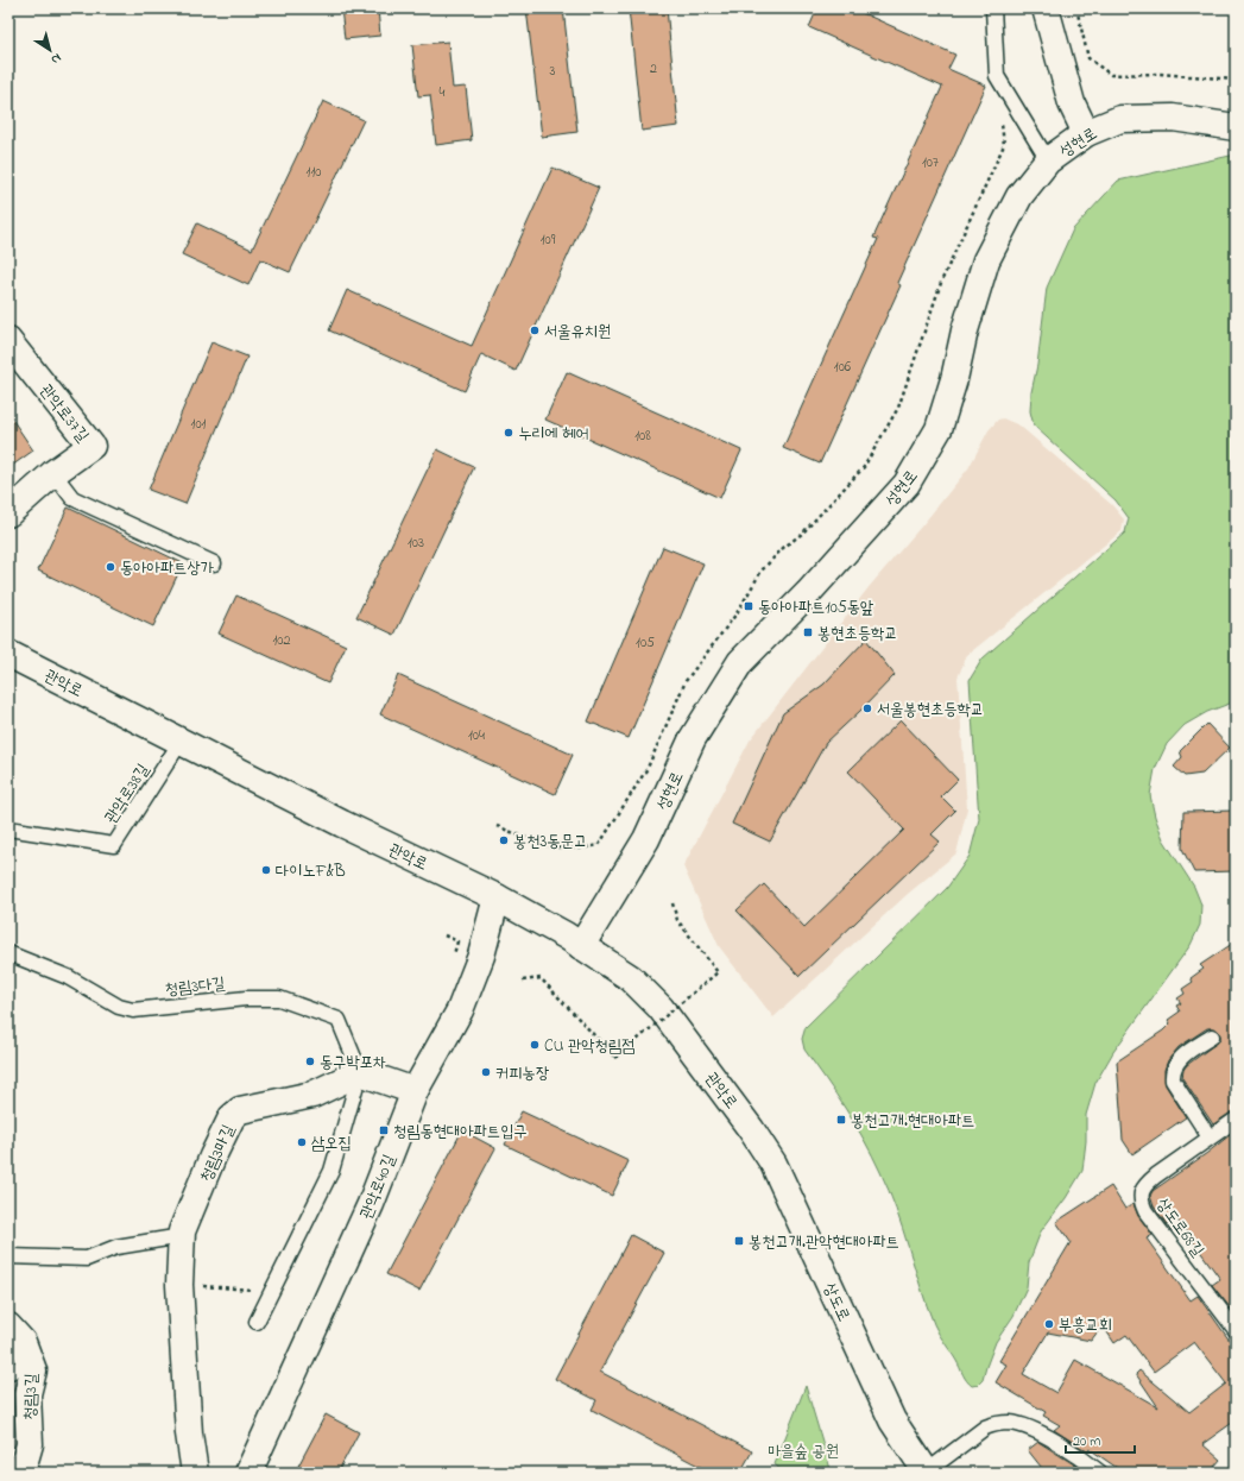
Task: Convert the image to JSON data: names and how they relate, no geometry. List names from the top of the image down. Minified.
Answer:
{"streets":{"street":["성현로","관악로37길","관악로","청림3마길","관악로40길","상도로","청림3길"],"lane":["관악로38길","청림3다길","상도로68길"]},"crossings":[["성현로","관악로"],["관악로","관악로38길"],["관악로","관악로40길"],["관악로","상도로"],["청림3다길","청림3마길"]],"parks":["마을숲 공원"],"places":{"other":["서울유치원","누리에 헤어","동아아파트상가","서울봉현초등학교","봉천3동문고","다이노F&B","CU 관악청림점","동구박포차","커피농장","삼오집","부흥교회"],"transit":["동아아파트105동앞","봉현초등학교","봉천고개.현대아파트","청림동현대아파트입구","봉천고개.관악현대아파트"]},"house_numbers":["2","3","4","107","110","109","106","101","108","103","102","105","104"],"scale_bar":"20 m","north":"bottom right"}
